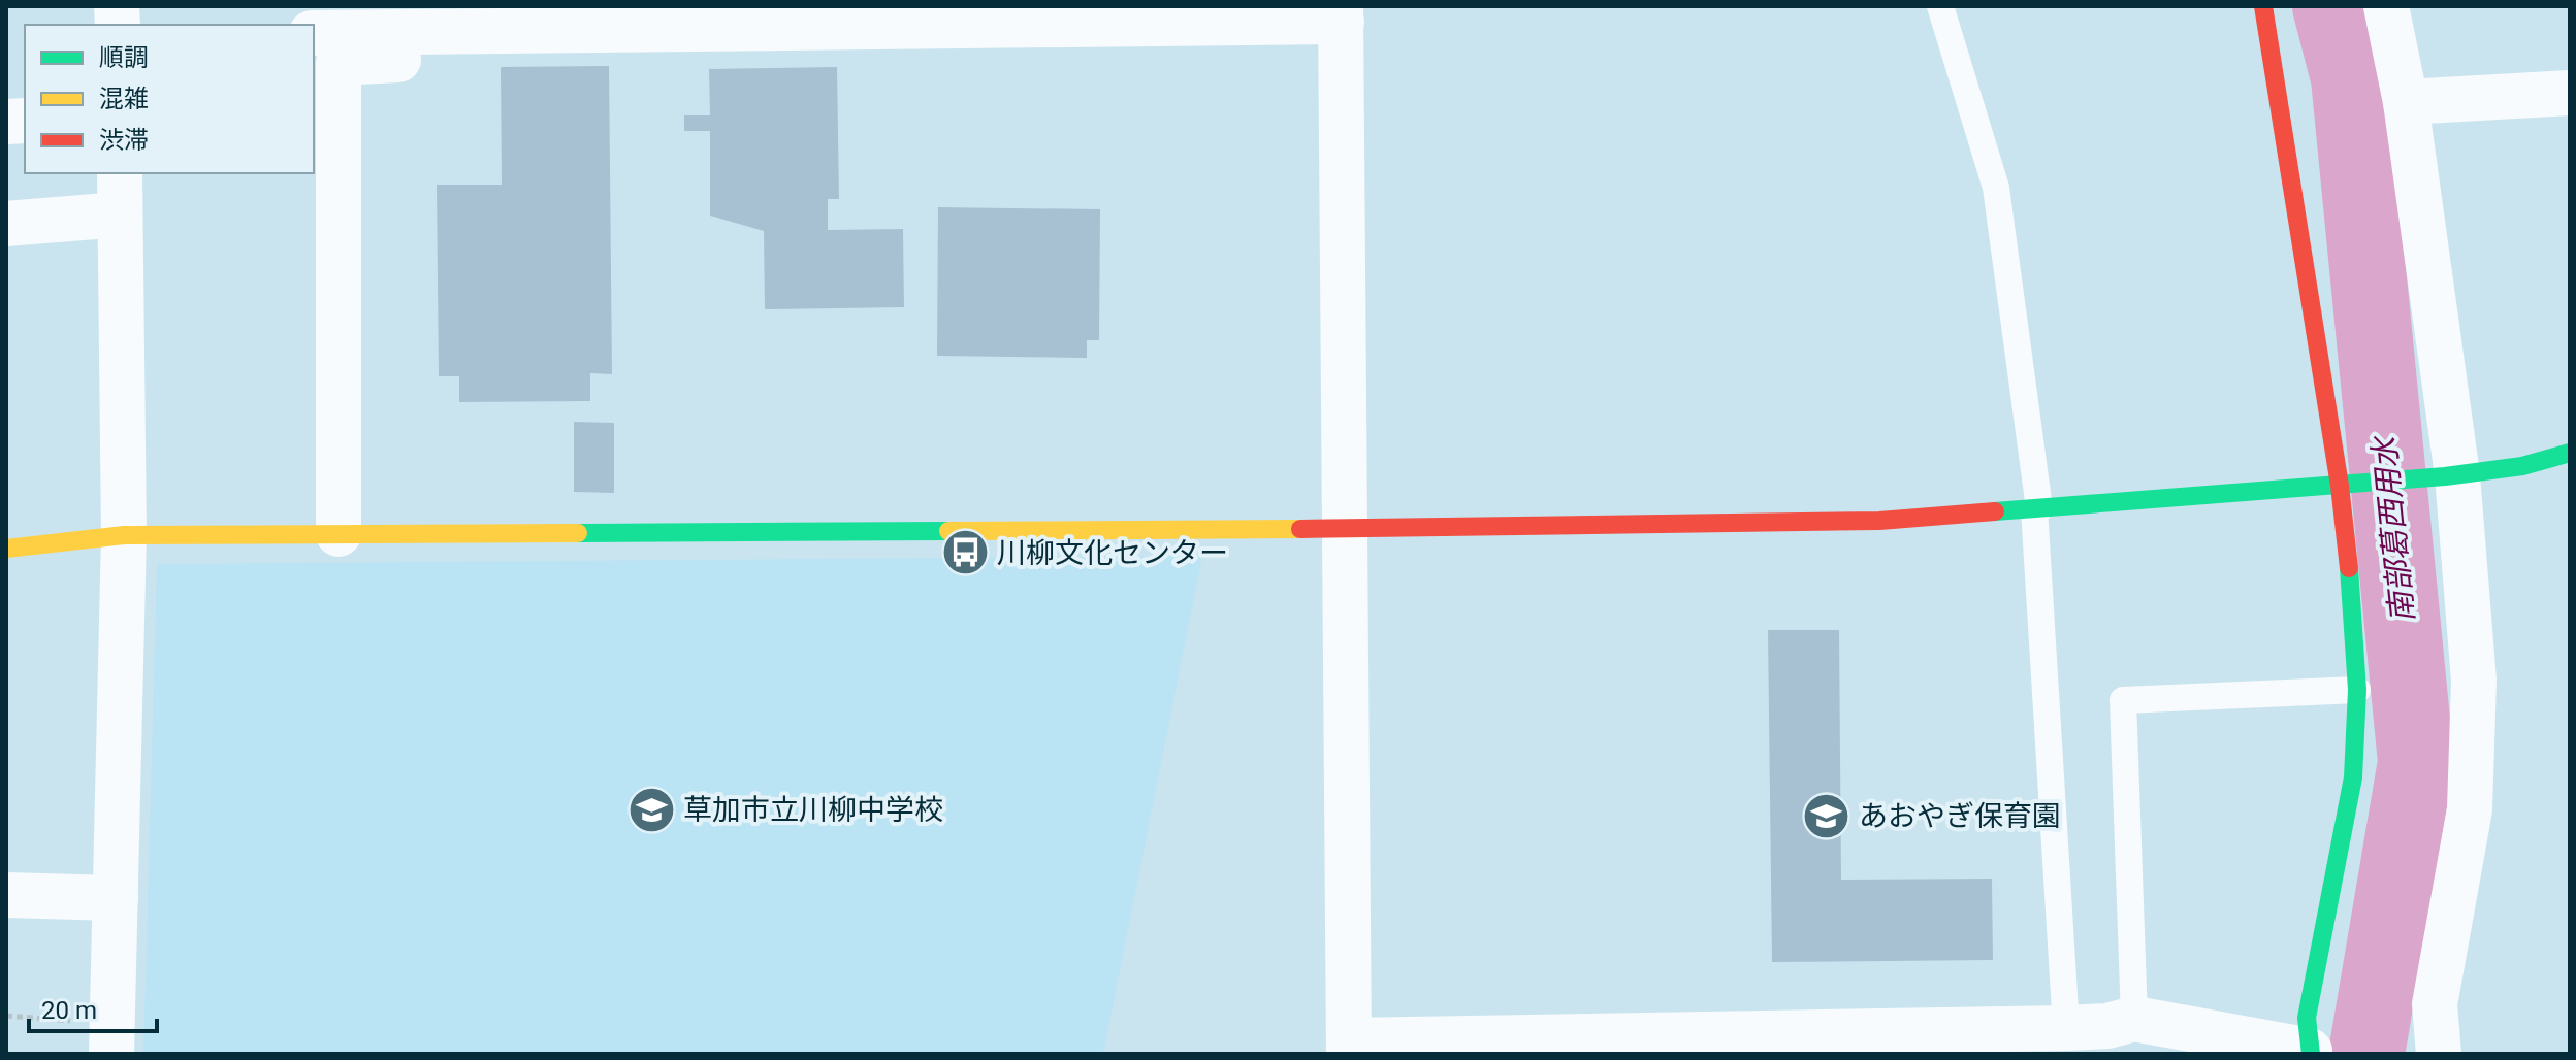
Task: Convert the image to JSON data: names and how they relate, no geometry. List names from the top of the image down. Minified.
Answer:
{"water":["南部葛西用水"],"places":{"bus stop":["川柳文化センター"],"school or university":["草加市立川柳中学校","あおやぎ保育園"]},"legend":["順調","混雑","渋滞"],"scale_bar":"20 m"}
